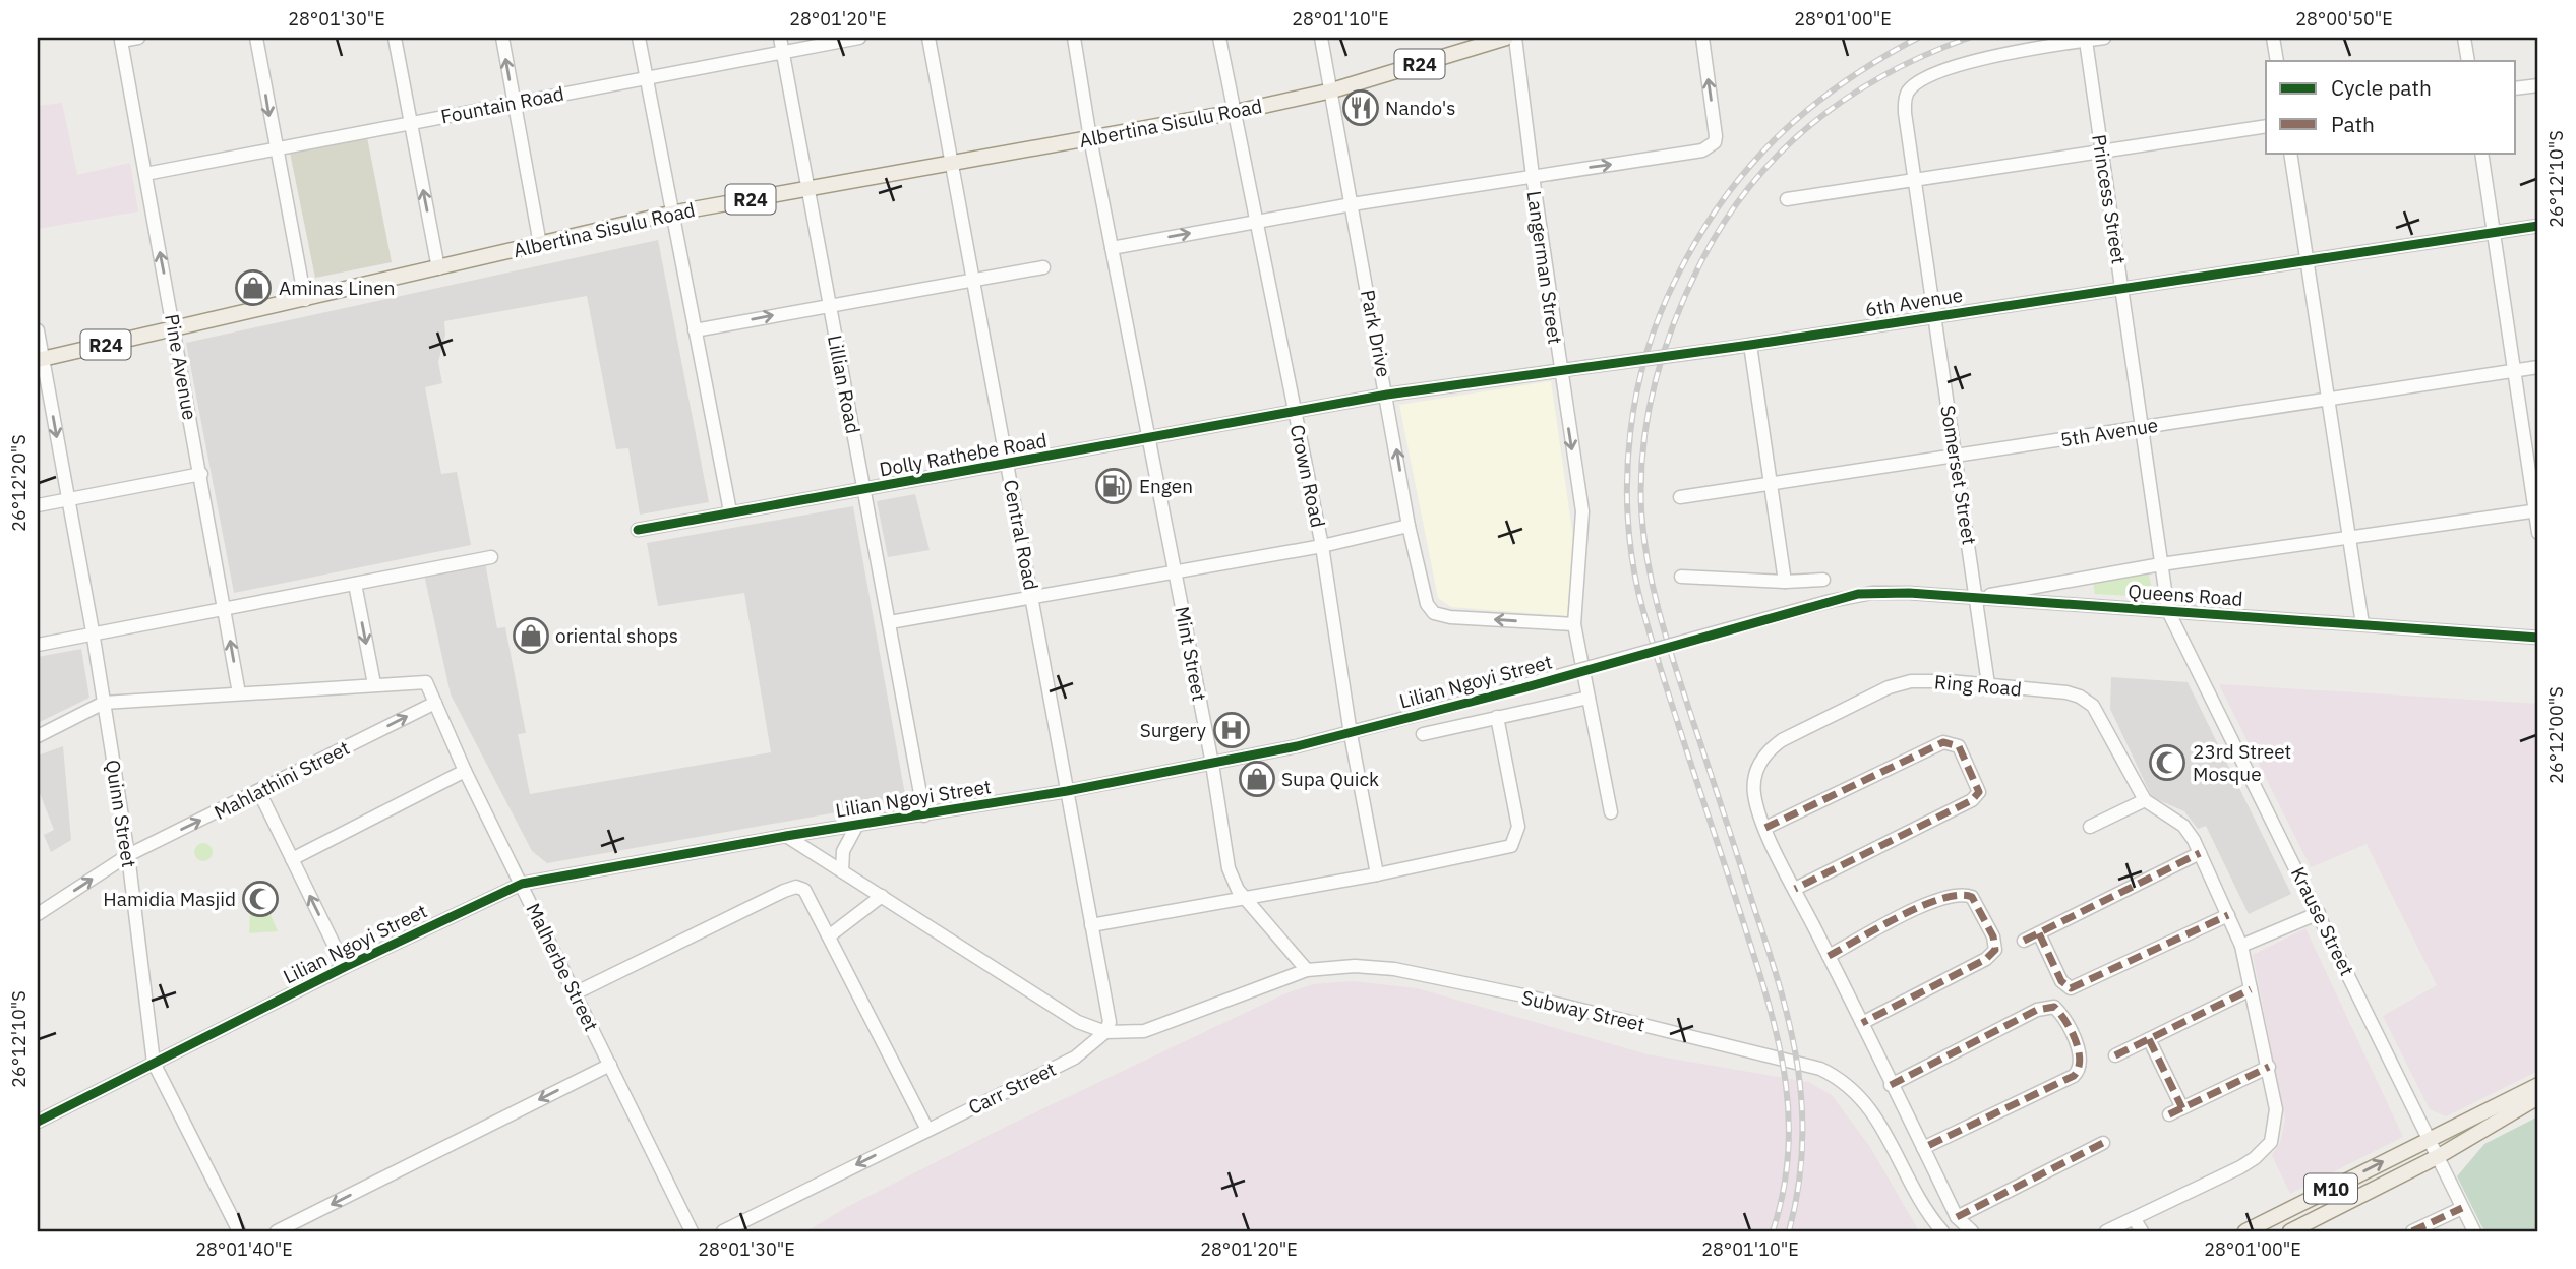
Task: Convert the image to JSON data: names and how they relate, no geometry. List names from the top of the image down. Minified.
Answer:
{"streets":{"main road":["R24","Albertina Sisulu Road","M10"],"street":["Fountain Road","Princess Street","Langerman Street","6th Avenue","Park Drive","Pine Avenue","Lillian Road","5th Avenue","Dolly Rathebe Road","Somerset Street","Crown Road","Central Road","Queens Road","Mint Street","Lilian Ngoyi Street","Ring Road","Mahlathini Street","Quinn Street","Krause Street","Malherbe Street","Subway Street","Carr Street"]},"crossings":[["Fountain Road","Pine Avenue"],["Fountain Road","Lillian Road"],["Albertina Sisulu Road","Park Drive"],["Albertina Sisulu Road","Pine Avenue"],["Albertina Sisulu Road","Lillian Road"],["Albertina Sisulu Road","Crown Road"],["Albertina Sisulu Road","Central Road"],["Albertina Sisulu Road","Mint Street"],["Albertina Sisulu Road","Quinn Street"],["Princess Street","6th Avenue"],["Princess Street","5th Avenue"],["Princess Street","Somerset Street"],["Princess Street","Queens Road"],["Princess Street","Krause Street"],["Langerman Street","6th Avenue"],["Langerman Street","Park Drive"],["6th Avenue","Park Drive"],["6th Avenue","Dolly Rathebe Road"],["6th Avenue","Somerset Street"],["6th Avenue","Crown Road"],["Lillian Road","Dolly Rathebe Road"],["Lillian Road","Lilian Ngoyi Street"],["5th Avenue","Somerset Street"],["Dolly Rathebe Road","Crown Road"],["Dolly Rathebe Road","Central Road"],["Dolly Rathebe Road","Mint Street"],["Somerset Street","Queens Road"],["Somerset Street","Ring Road"],["Crown Road","Lilian Ngoyi Street"],["Central Road","Lilian Ngoyi Street"],["Central Road","Carr Street"],["Queens Road","Lilian Ngoyi Street"],["Queens Road","Krause Street"],["Mint Street","Lilian Ngoyi Street"],["Mint Street","Subway Street"],["Lilian Ngoyi Street","Quinn Street"],["Lilian Ngoyi Street","Malherbe Street"],["Mahlathini Street","Quinn Street"],["Mahlathini Street","Malherbe Street"],["Krause Street","M10"]],"one_way":["Park Drive","Pine Avenue","Carr Street"],"places":{"restaurant":["Nando's"],"shop":["Aminas Linen","oriental shops","Supa Quick"],"fuel station":["Engen"],"hospital":["Surgery"],"mosque":["23rd Street Mosque","Hamidia Masjid"]},"legend":["Cycle path","Path"],"coordinates":["28°01'30\"E","28°01'20\"E","28°01'10\"E","28°01'00\"E","28°00'50\"E","26°12'10\"S","26°12'20\"S","26°12'00\"S","28°01'40\"E"]}
